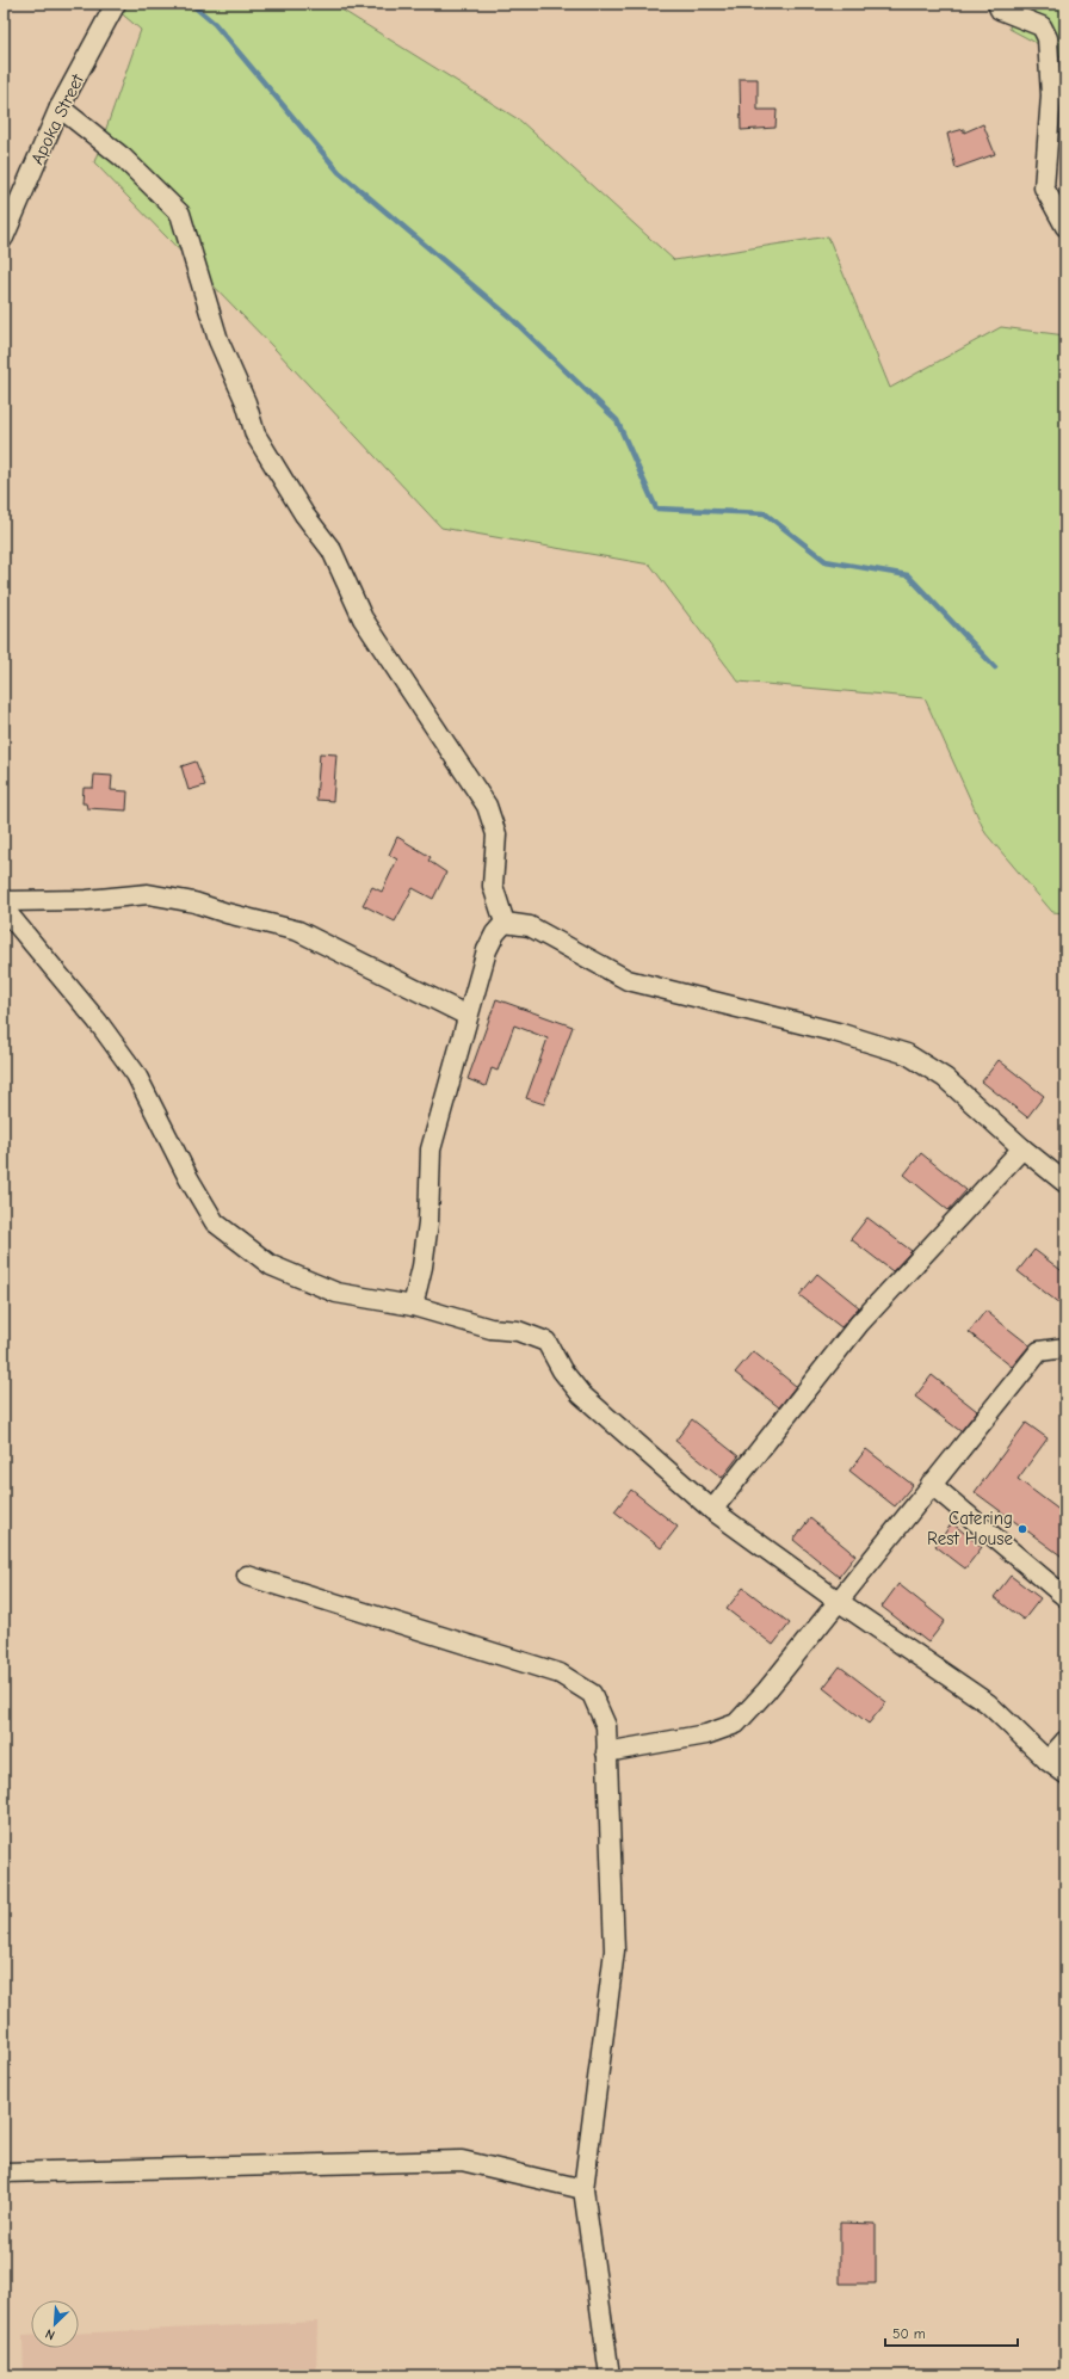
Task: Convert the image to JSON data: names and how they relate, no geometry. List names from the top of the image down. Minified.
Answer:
{"streets":{"street":["Apoka Street"]},"places":["Catering Rest House"],"scale_bar":"50 m","north":"bottom left"}
